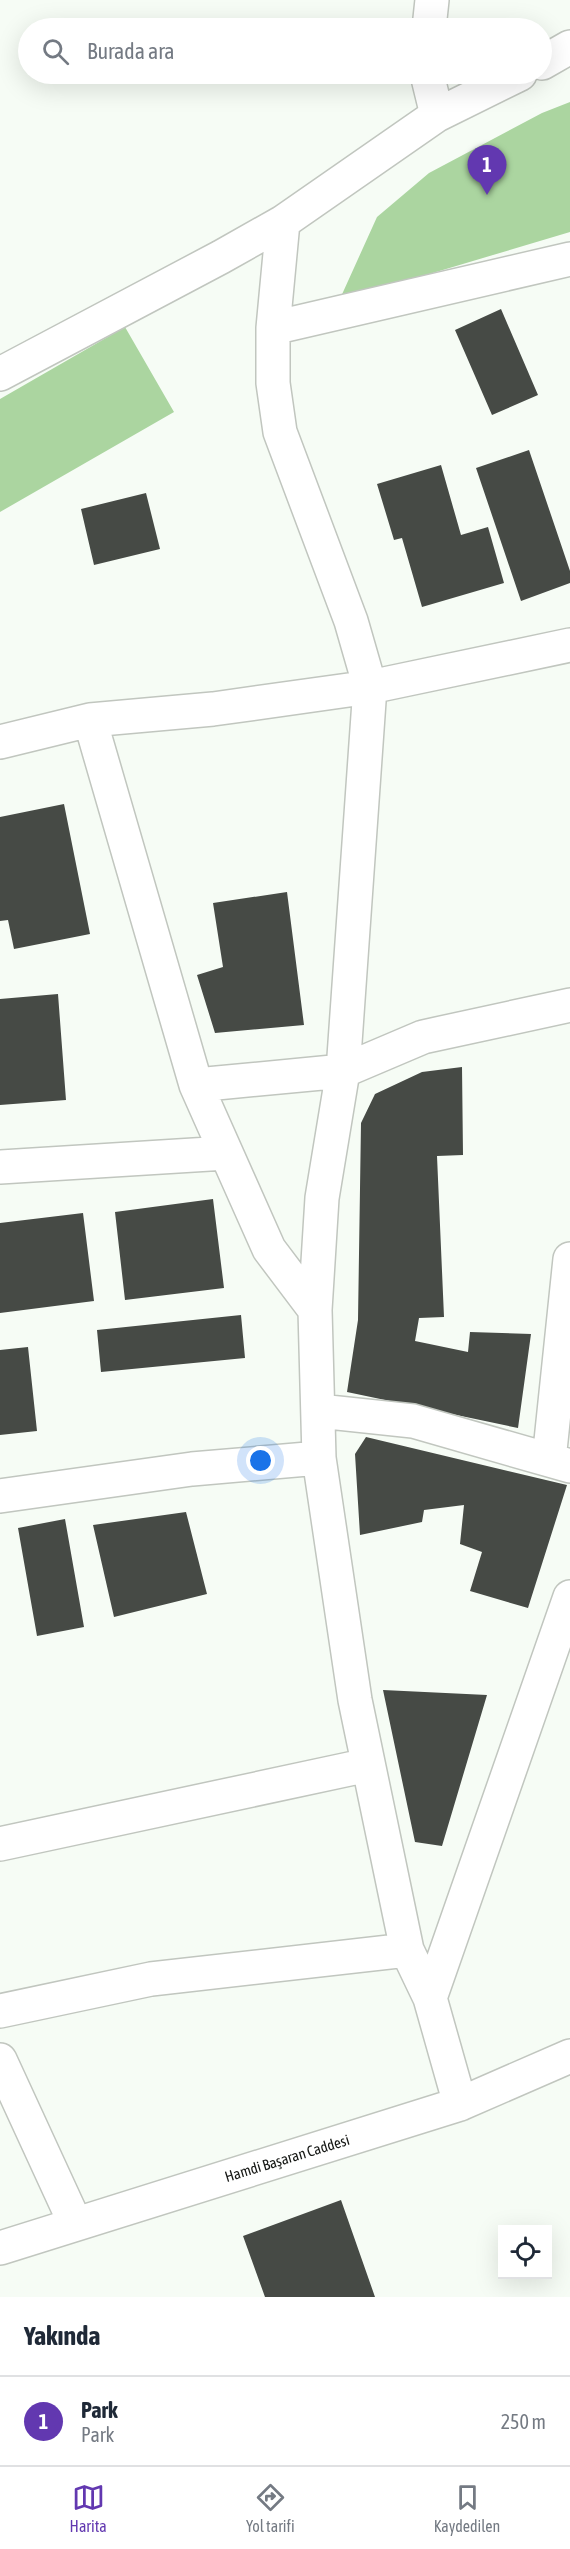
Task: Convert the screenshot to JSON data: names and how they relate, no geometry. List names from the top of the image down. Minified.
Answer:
{"streets":{"street":["Hamdi Başaran Caddesi"]},"page":{"search":"Burada ara","pins":"1","heading":"Yakında","list":[{"mark":"1","name":"Park","note":"Park","value":"250 m"}],"nav":["Harita","Yol tarifi","Kaydedilen"]}}
